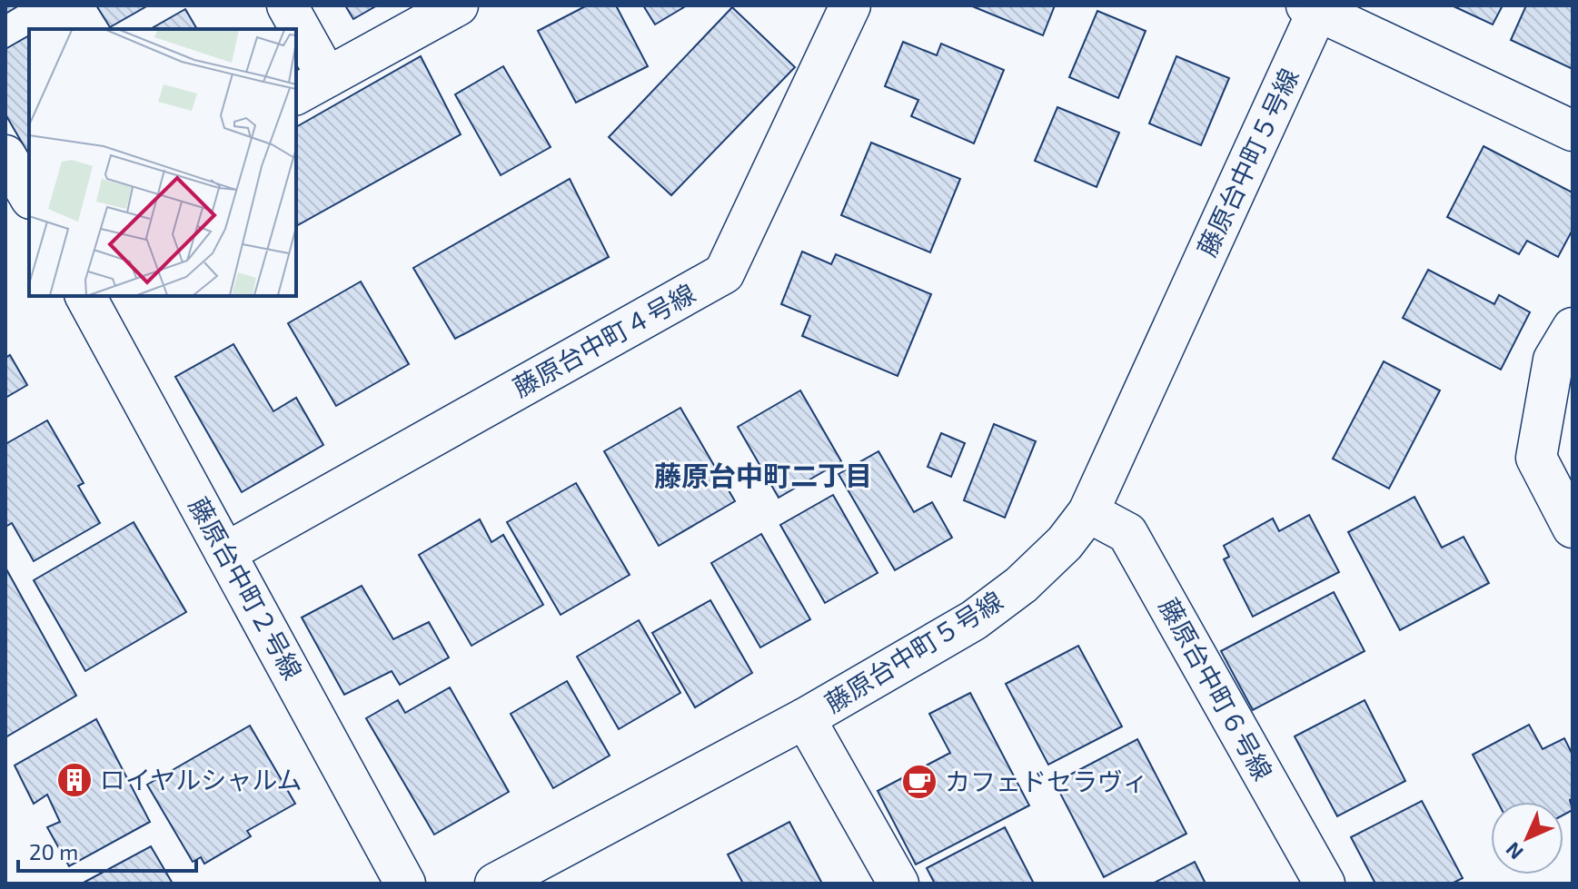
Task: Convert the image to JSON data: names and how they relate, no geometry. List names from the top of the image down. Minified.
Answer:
{"streets":{"street":["藤原台中町５号線","藤原台中町４号線","藤原台中町２号線","藤原台中町６号線"]},"crossings":[["藤原台中町５号線","藤原台中町６号線"],["藤原台中町４号線","藤原台中町２号線"]],"districts":["藤原台中町二丁目"],"places":{"building":["ロイヤルシャルム"],"cafe":["カフェドセラヴィ"]},"scale_bar":"20 m","north":"bottom left"}
